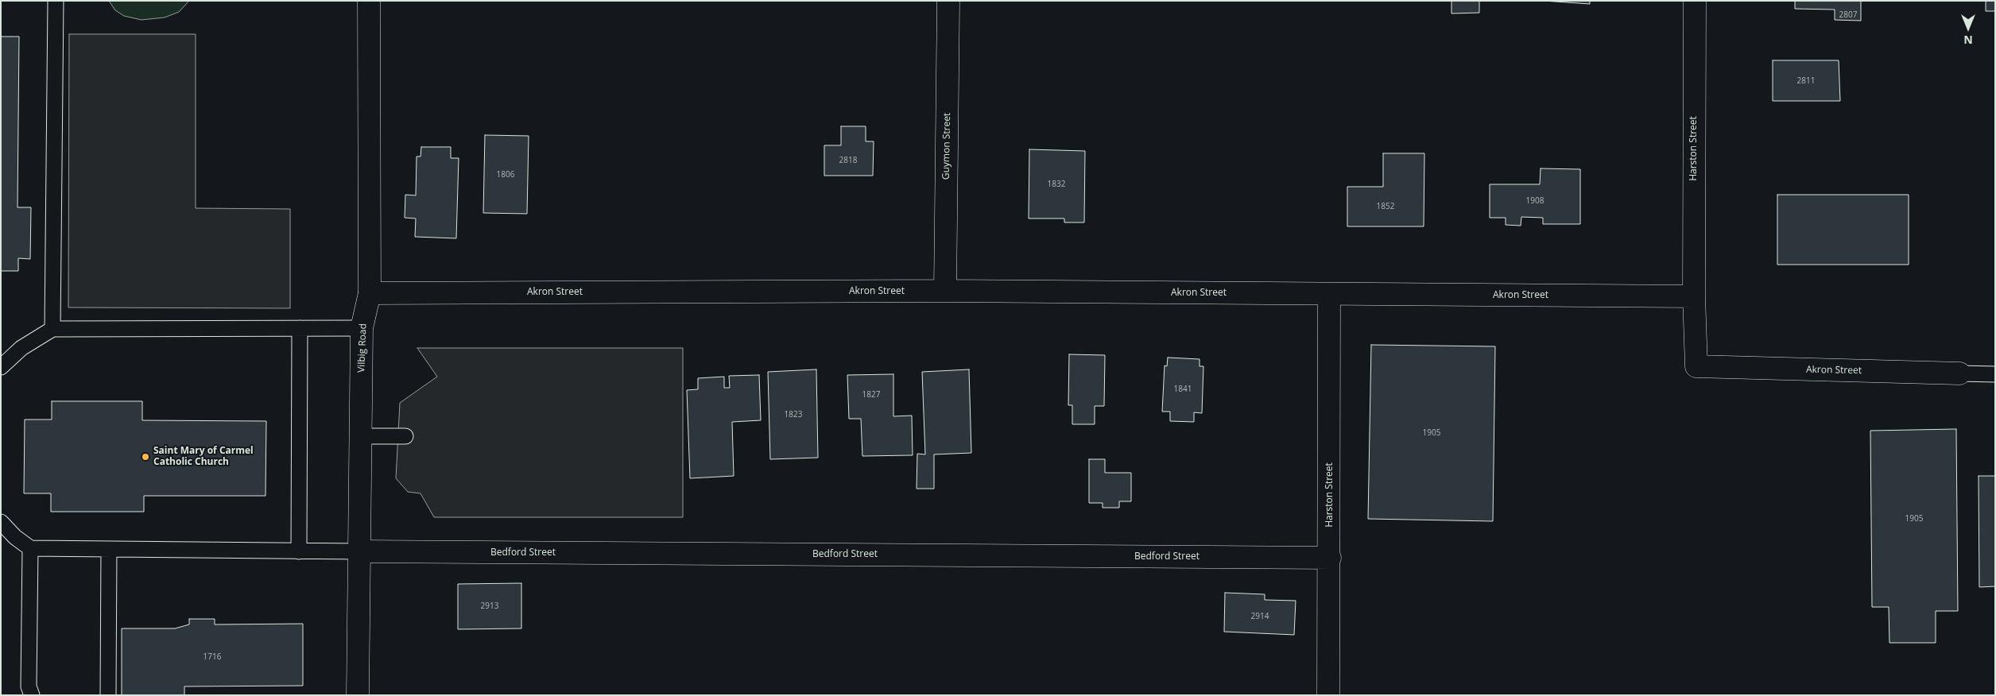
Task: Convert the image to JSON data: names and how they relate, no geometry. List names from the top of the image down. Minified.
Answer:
{"streets":{"street":["Guymon Street","Harston Street","Akron Street","Vilbig Road","Bedford Street"]},"crossings":[["Guymon Street","Akron Street"],["Harston Street","Akron Street"],["Harston Street","Bedford Street"],["Akron Street","Vilbig Road"],["Vilbig Road","Bedford Street"]],"places":["Saint Mary of Carmel Catholic Church"],"house_numbers":["2807","2811","2818","1806","1832","1908","1852","1841","1827","1823","1905","1905","2913","2914","1716"],"north":"bottom"}
